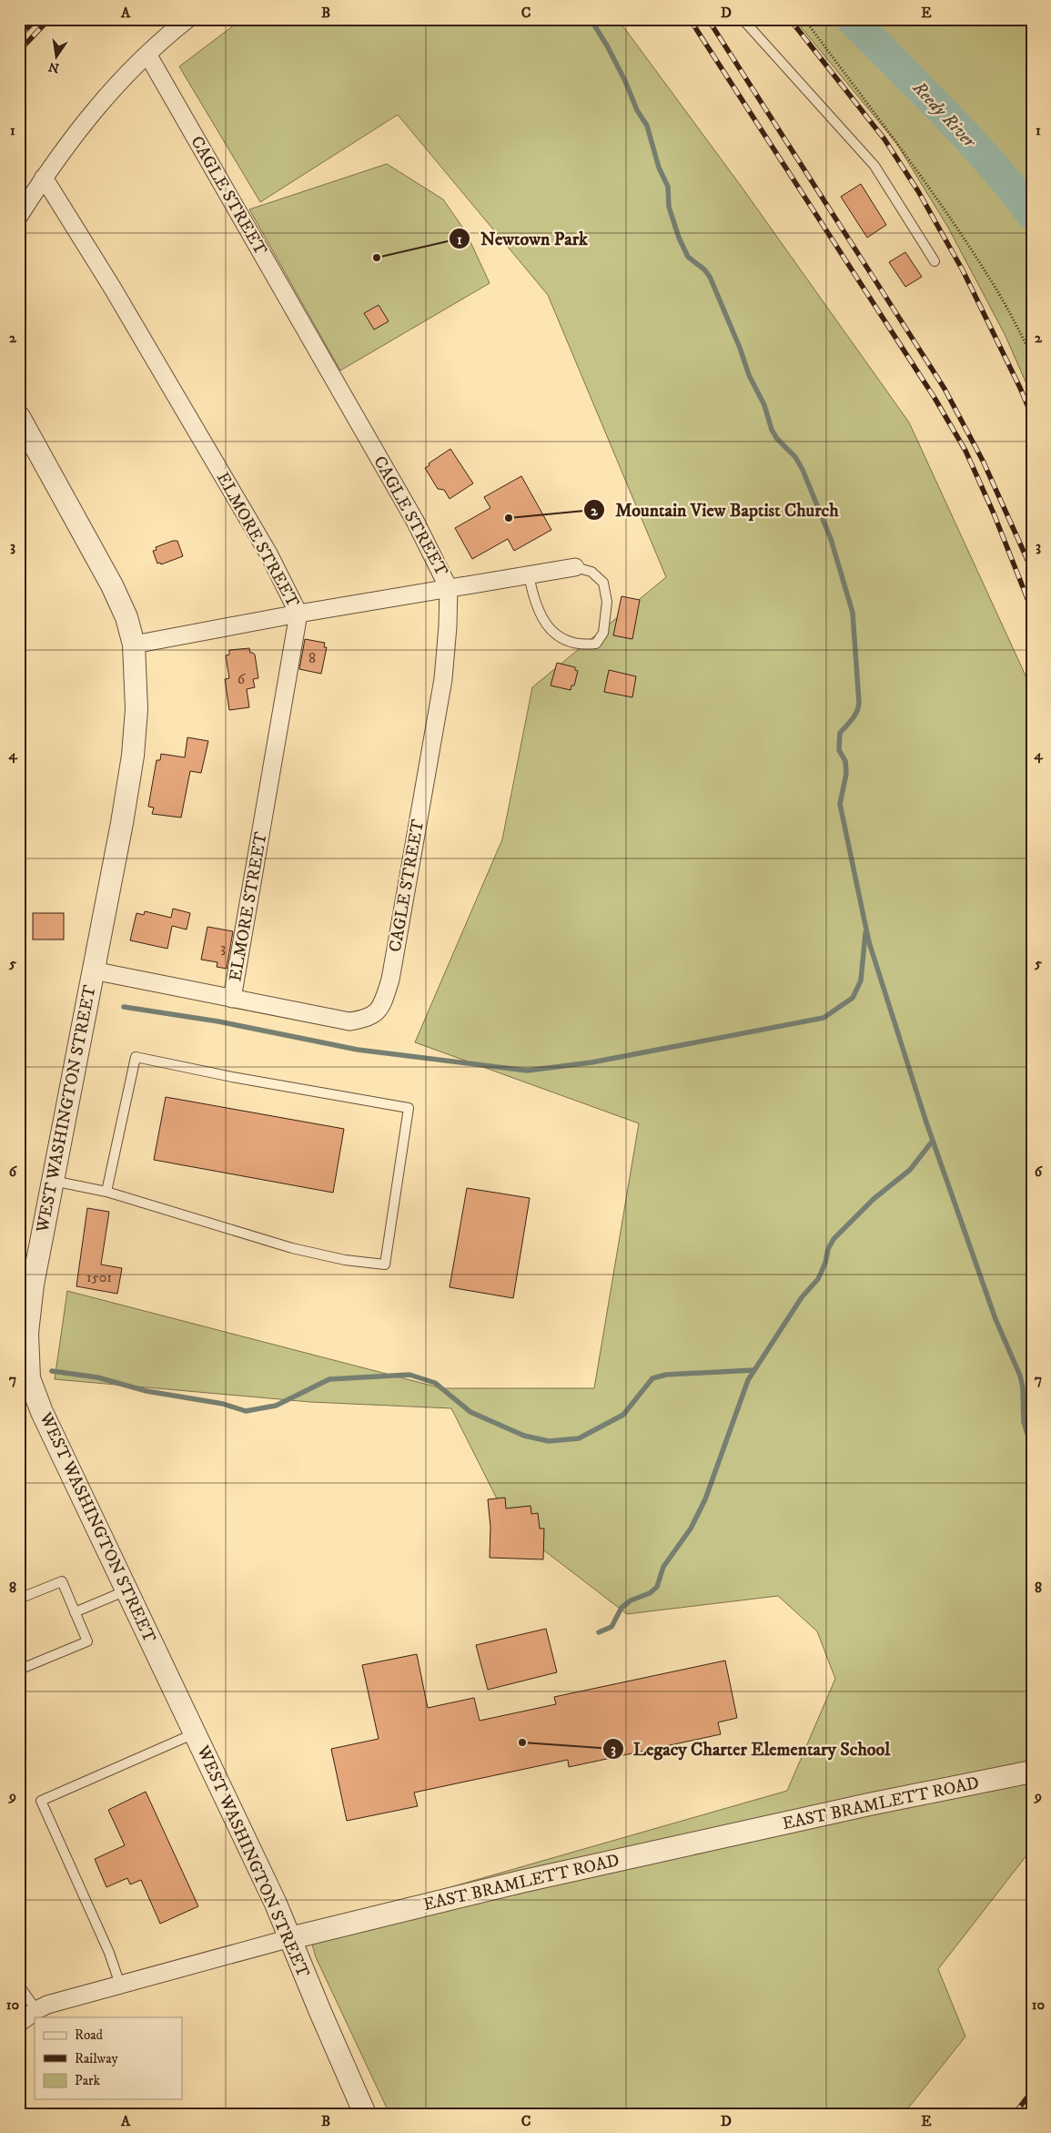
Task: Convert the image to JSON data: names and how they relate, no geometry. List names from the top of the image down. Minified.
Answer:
{"streets":{"street":["CAGLE STREET","ELMORE STREET","WEST WASHINGTON STREET","EAST BRAMLETT ROAD"]},"crossings":[["CAGLE STREET","ELMORE STREET"],["WEST WASHINGTON STREET","EAST BRAMLETT ROAD"]],"water":["Reedy River"],"places":["Newtown Park","Mountain View Baptist Church","Legacy Charter Elementary School"],"house_numbers":["8","6","3","1501"],"legend":["Road","Railway","Park"],"north":"bottom","grid":{"columns":["A","B","C","D","E"],"rows":["1","2","3","4","5","6","7","8","9","10"]}}
